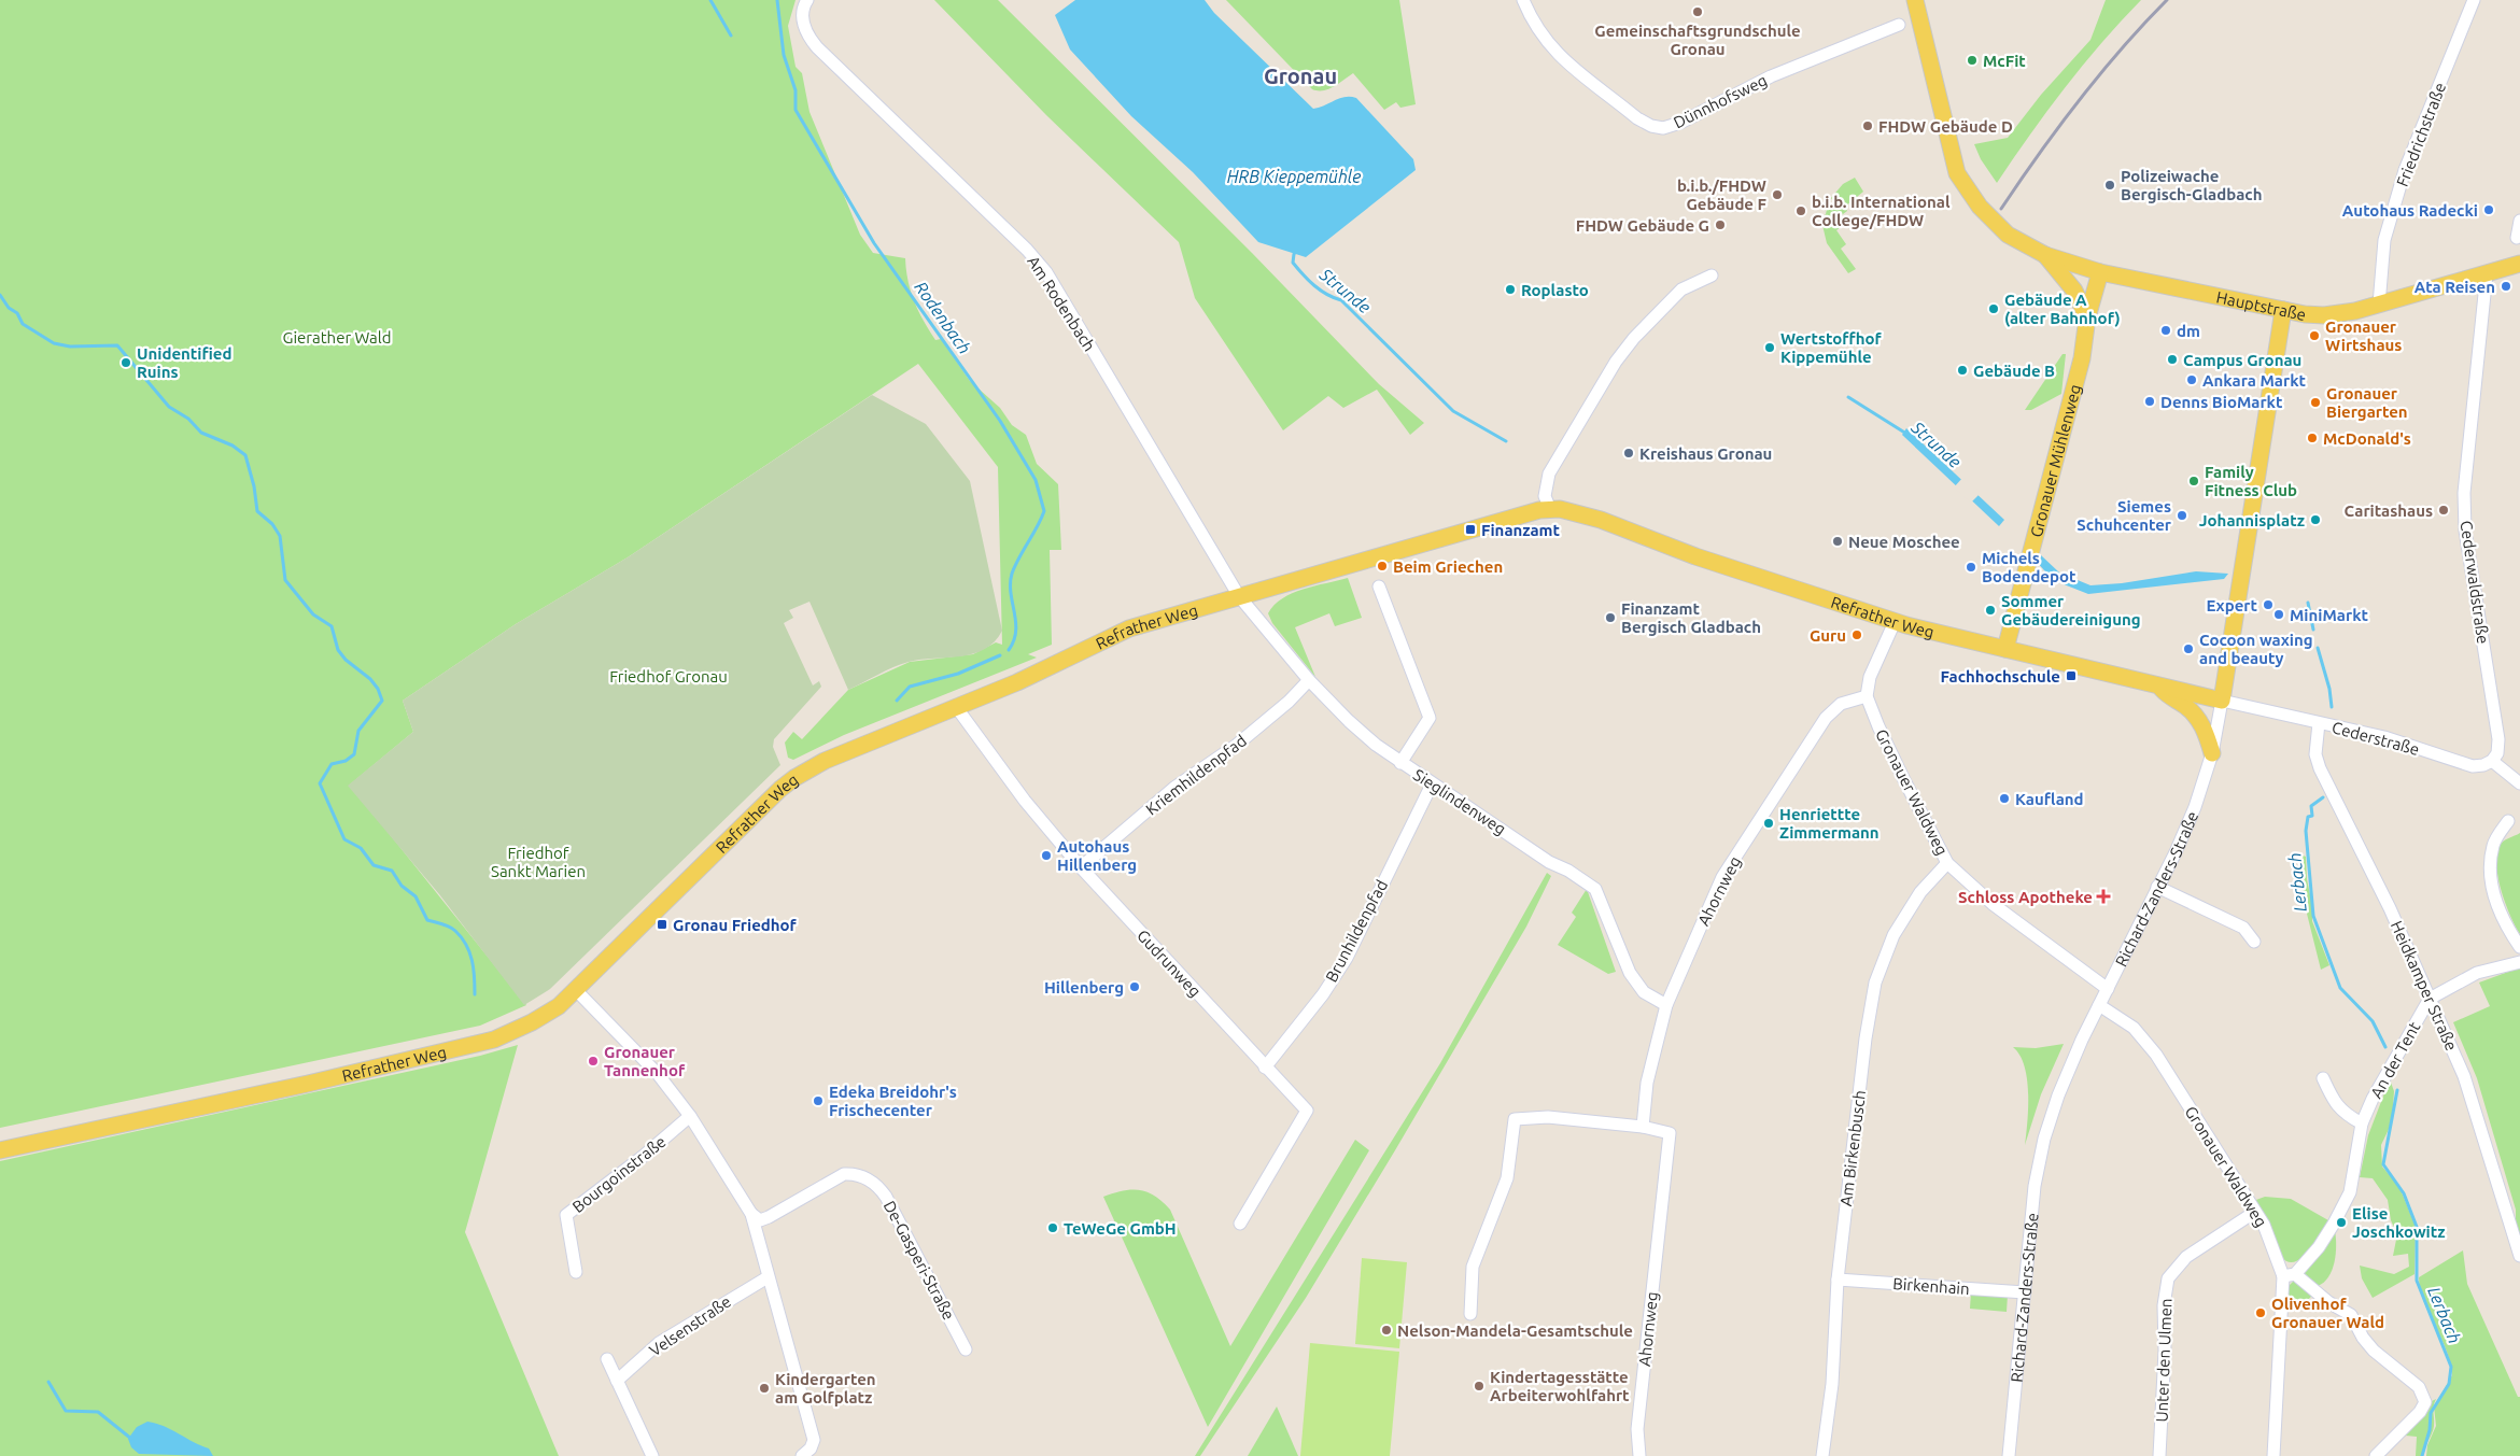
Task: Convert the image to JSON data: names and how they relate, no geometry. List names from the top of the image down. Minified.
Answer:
{"streets":{"main road":["Hauptstraße","Gronauer Mühlenweg","Refrather Weg","Richard-Zanders-Straße"],"street":["Dünnhofsweg","Friedrichstraße","Am Rodenbach","Cederwaldstraße","Cederstraße","Kriemhildenpfad","Gronauer Waldweg","Sieglindenweg","Ahornweg","Brunhildenpfad","Gudrunweg","Heidkamper Straße","An der Tent","Am Birkenbusch","Bourgoinstraße","De-Gasperi-Straße","Birkenhain","Velsenstraße","Unter den Ulmen"]},"crossings":[["Friedrichstraße","Hauptstraße"],["Am Rodenbach","Refrather Weg"],["Am Rodenbach","Sieglindenweg"],["Hauptstraße","Gronauer Mühlenweg"],["Hauptstraße","Cederwaldstraße"],["Hauptstraße","Richard-Zanders-Straße"],["Gronauer Mühlenweg","Refrather Weg"],["Cederwaldstraße","Cederstraße"],["Refrather Weg","Cederstraße"],["Refrather Weg","Sieglindenweg"],["Refrather Weg","Richard-Zanders-Straße"],["Refrather Weg","Gudrunweg"],["Cederstraße","Richard-Zanders-Straße"],["Cederstraße","Heidkamper Straße"],["Kriemhildenpfad","Sieglindenweg"],["Kriemhildenpfad","Gudrunweg"],["Gronauer Waldweg","Richard-Zanders-Straße"],["Gronauer Waldweg","Ahornweg"],["Gronauer Waldweg","An der Tent"],["Gronauer Waldweg","Am Birkenbusch"],["Gronauer Waldweg","Unter den Ulmen"],["Sieglindenweg","Ahornweg"],["Sieglindenweg","Brunhildenpfad"],["Richard-Zanders-Straße","Birkenhain"],["Brunhildenpfad","Gudrunweg"],["Heidkamper Straße","An der Tent"],["Am Birkenbusch","Birkenhain"]],"districts":["Gronau"],"water":["HRB Kieppemühle","Strunde","Rodenbach","Lerbach"],"parks":["Gierather Wald","Friedhof Gronau","Friedhof Sankt Marien"],"places":{"other":["Gemeinschaftsgrundschule Gronau","McFit","FHDW Gebäude D","Polizeiwache Bergisch-Gladbach","b.i.b./FHDW Gebäude F","Autohaus Radecki","b.i.b. International College/FHDW","FHDW Gebäude G","Ata Reisen","Roplasto","Gebäude A (alter Bahnhof)","dm","Gronauer Wirtshaus","Wertstoffhof Kippemühle","Campus Gronau","Unidentified Ruins","Gebäude B","Ankara Markt","Denns BioMarkt","Gronauer Biergarten","McDonald's","Kreishaus Gronau","Family Fitness Club","Caritashaus","Siemes Schuhcenter","Johannisplatz","Neue Moschee","Beim Griechen","Michels Bodendepot","Expert","Sommer Gebäudereinigung","MiniMarkt","Finanzamt Bergisch Gladbach","Guru","Cocoon waxing and beauty","Kaufland","Henriettte Zimmermann","Autohaus Hillenberg","Hillenberg","Gronauer Tannenhof","Edeka Breidohr's Frischecenter","Elise Joschkowitz","TeWeGe GmbH","Olivenhof Gronauer Wald","Nelson-Mandela-Gesamtschule","Kindertagesstätte Arbeiterwohlfahrt","Kindergarten am Golfplatz"],"transit":["Finanzamt","Fachhochschule","Gronau Friedhof"],"health":["Schloss Apotheke"]}}
